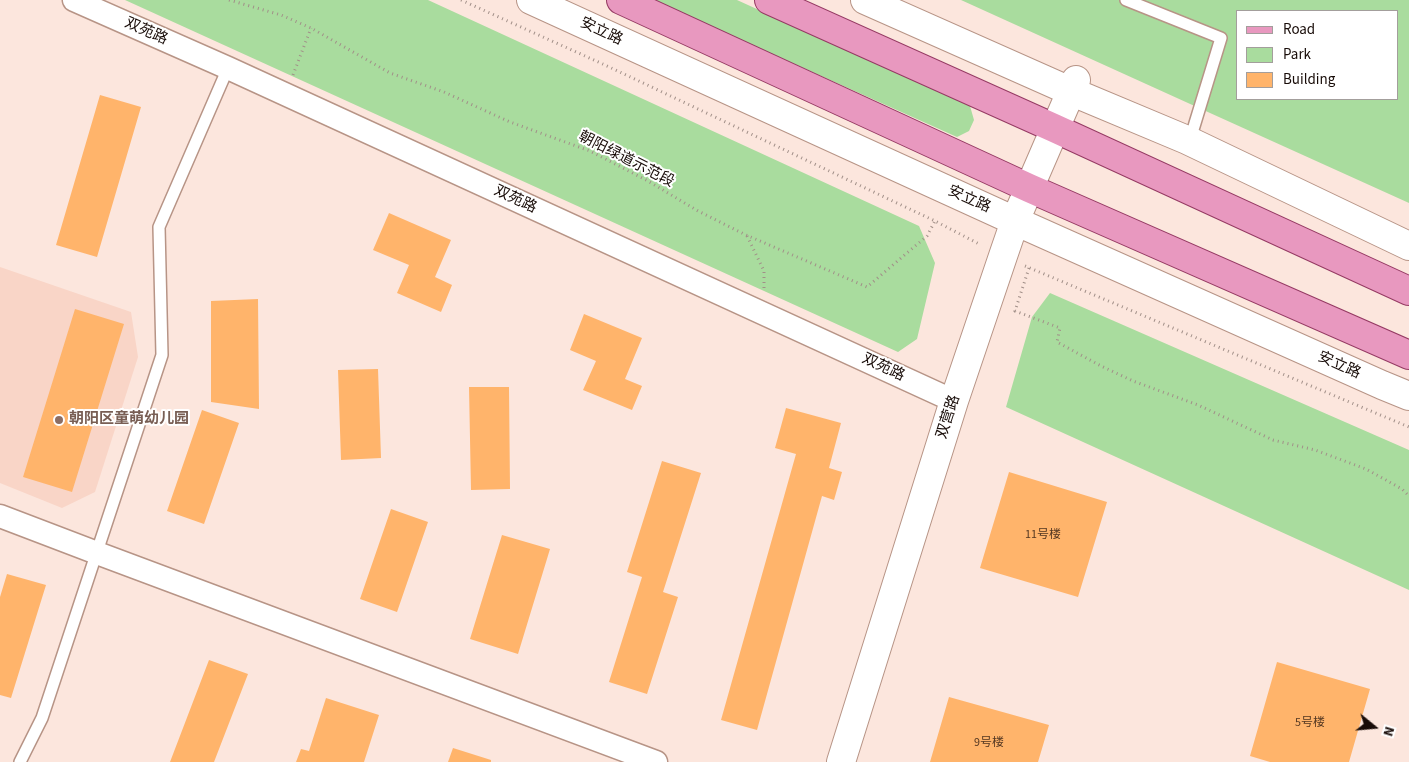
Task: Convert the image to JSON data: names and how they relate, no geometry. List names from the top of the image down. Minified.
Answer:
{"streets":{"street":["双苑路","安立路","双营路"],"path":["朝阳绿道示范段"]},"crossings":[["双苑路","双营路"],["安立路","双营路"]],"places":["朝阳区童萌幼儿园"],"house_numbers":["11号楼","5号楼","9号楼"],"legend":["Road","Park","Building"],"north":"right"}
